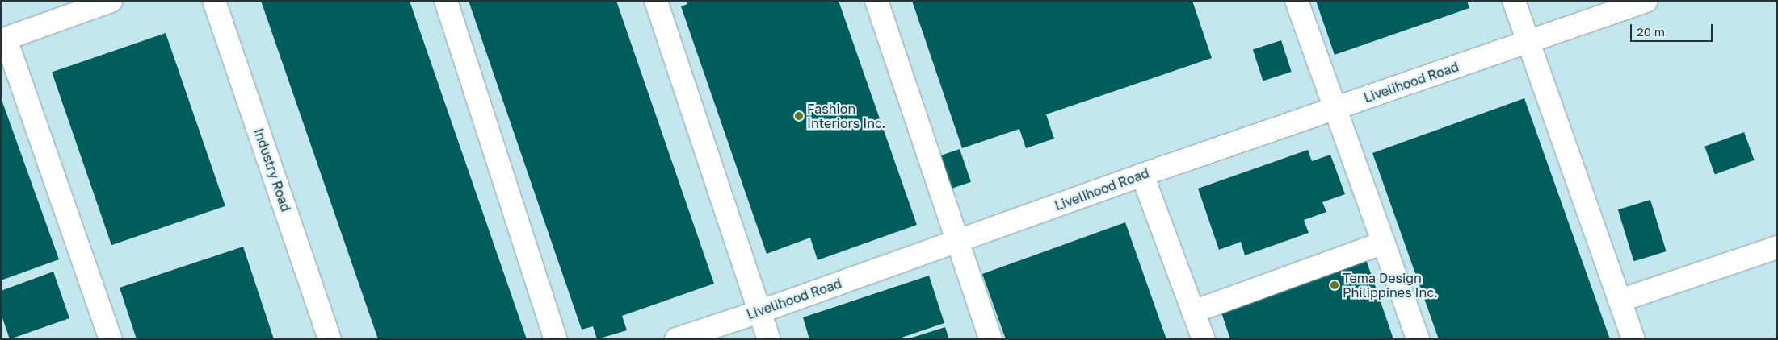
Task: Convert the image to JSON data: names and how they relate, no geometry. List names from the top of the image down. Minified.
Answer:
{"streets":{"lane":["Livelihood Road","Industry Road"]},"places":["Fashion Interiors Inc.","Tema Design Philippines Inc."],"scale_bar":"20 m"}
